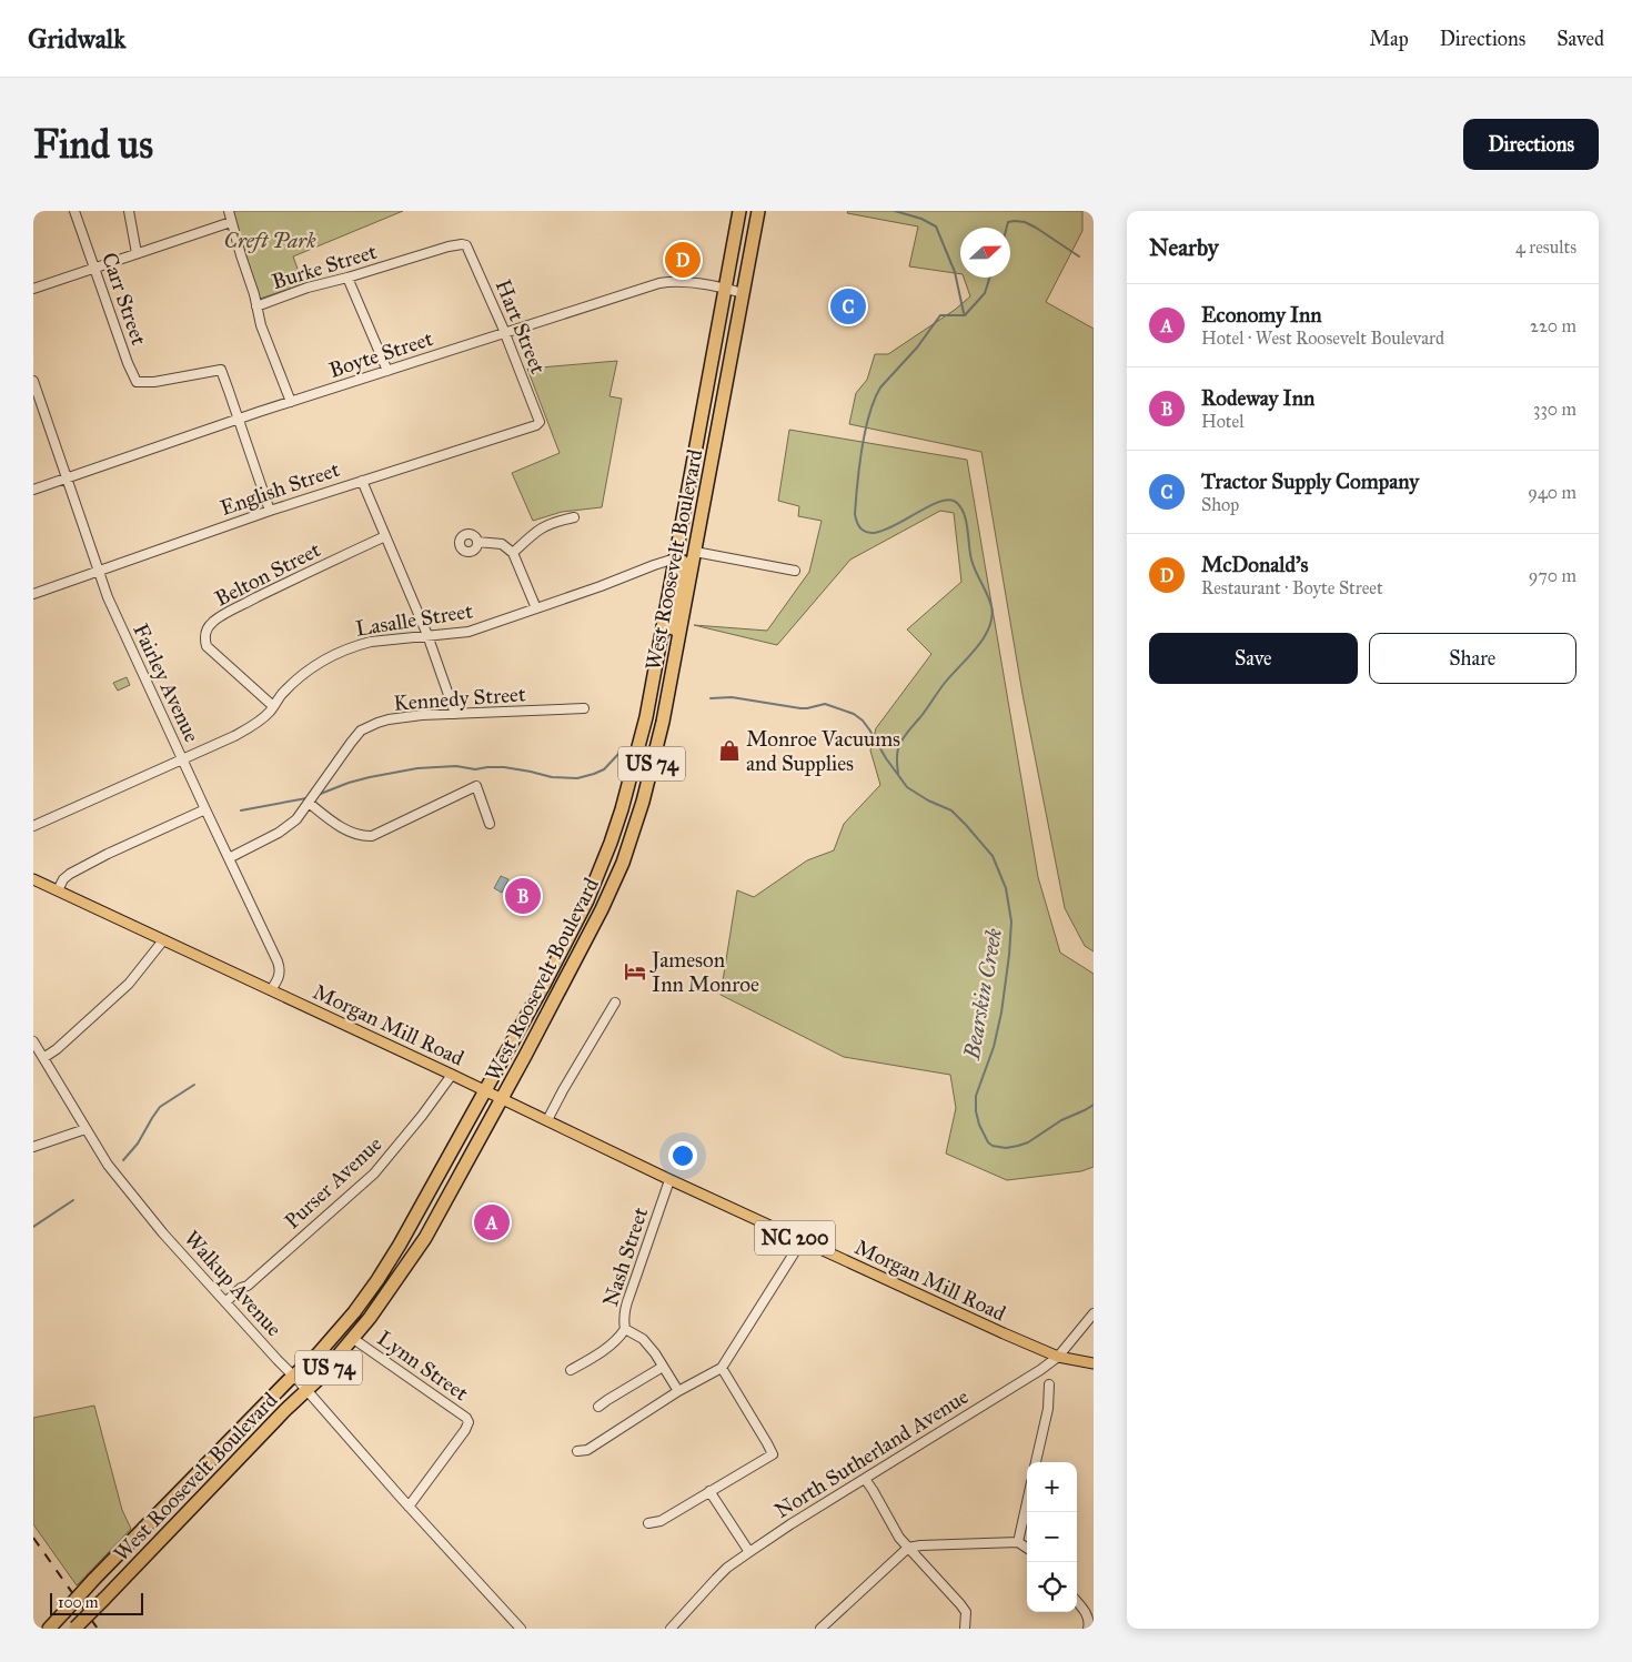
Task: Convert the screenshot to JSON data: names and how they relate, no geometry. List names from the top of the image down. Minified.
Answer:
{"streets":{"highway":["West Roosevelt Boulevard","US 74"],"main road":["Morgan Mill Road","NC 200"],"street":["Burke Street","Carr Street","Hart Street","Boyte Street","English Street","Belton Street","Lasalle Street","Fairley Avenue","Kennedy Street","Purser Avenue","Nash Street","Walkup Avenue","Lynn Street","North Sutherland Avenue"]},"crossings":[["Burke Street","Hart Street"],["Carr Street","Boyte Street"],["Hart Street","Boyte Street"],["Hart Street","English Street"],["Boyte Street","West Roosevelt Boulevard"],["Boyte Street","Fairley Avenue"],["English Street","Fairley Avenue"],["West Roosevelt Boulevard","Lasalle Street"],["West Roosevelt Boulevard","Morgan Mill Road"],["West Roosevelt Boulevard","Walkup Avenue"],["West Roosevelt Boulevard","Lynn Street"],["Belton Street","Lasalle Street"],["Lasalle Street","Fairley Avenue"],["Fairley Avenue","Kennedy Street"],["Fairley Avenue","Morgan Mill Road"],["Morgan Mill Road","Purser Avenue"],["Morgan Mill Road","Nash Street"],["Morgan Mill Road","North Sutherland Avenue"],["Purser Avenue","Walkup Avenue"],["Walkup Avenue","Lynn Street"]],"water":["Bearskin Creek"],"parks":["Creft Park"],"places":{"shop":["Monroe Vacuums and Supplies"],"hotel":["Jameson Inn Monroe"]},"scale_bar":"100 m","north":"right","page":{"header":"Gridwalk","nav":["Map","Directions","Saved"],"buttons":["Directions",["Save","Share"]],"title":"Find us","heading":["Nearby","4 results"],"pins":["D","C","B","A"],"list":[{"mark":"A","name":"Economy Inn","note":"Hotel · West Roosevelt Boulevard","value":"220 m"},{"mark":"B","name":"Rodeway Inn","note":"Hotel","value":"330 m"},{"mark":"C","name":"Tractor Supply Company","note":"Shop","value":"940 m"},{"mark":"D","name":"McDonald's","note":"Restaurant · Boyte Street","value":"970 m"}],"map_buttons":["+","−"],"scale":"100 m"}}
